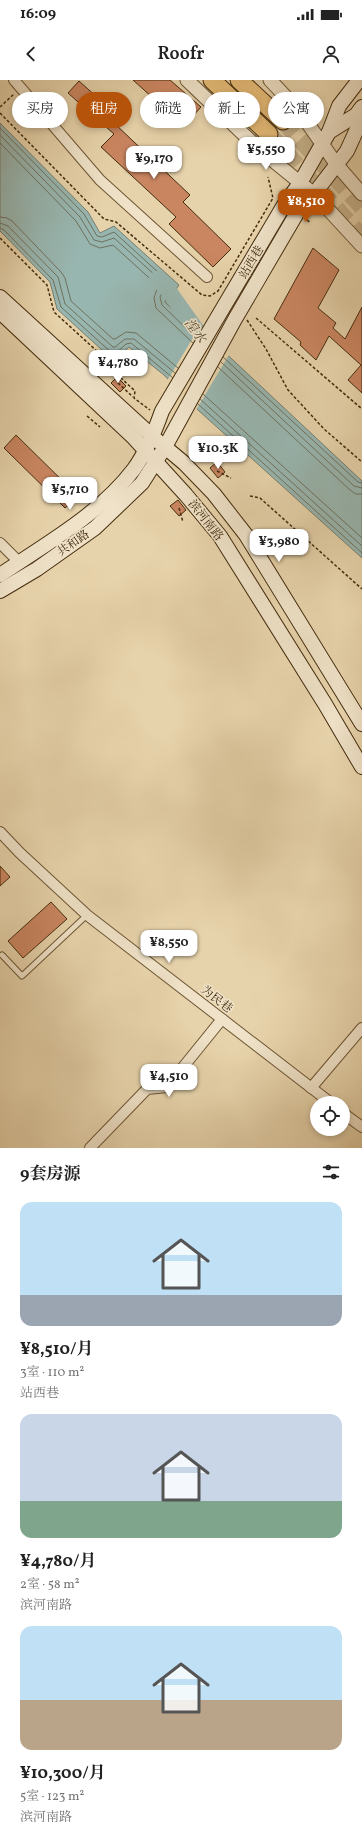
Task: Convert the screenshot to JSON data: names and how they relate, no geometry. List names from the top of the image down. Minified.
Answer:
{"streets":{"main road":["站西巷","滨河南路","共和路"],"street":["为民巷"]},"crossings":[["站西巷","共和路"],["滨河南路","共和路"]],"water":["湟水"],"page":{"status":"16:09","header":"Roofr","chip":["买房","租房","筛选","新上","公寓"],"price":["¥5,550","¥9,170","¥8,510","¥4,780","¥10.3K","¥5,710","¥3,980","¥8,550","¥4,510"],"heading":"9套房源","list":[{"name":"¥8,510/月","note":"3室 · 110 m² · 站西巷"},{"name":"¥4,780/月","note":"2室 · 58 m² · 滨河南路"},{"name":"¥10,300/月","note":"5室 · 123 m² · 滨河南路"}]}}
